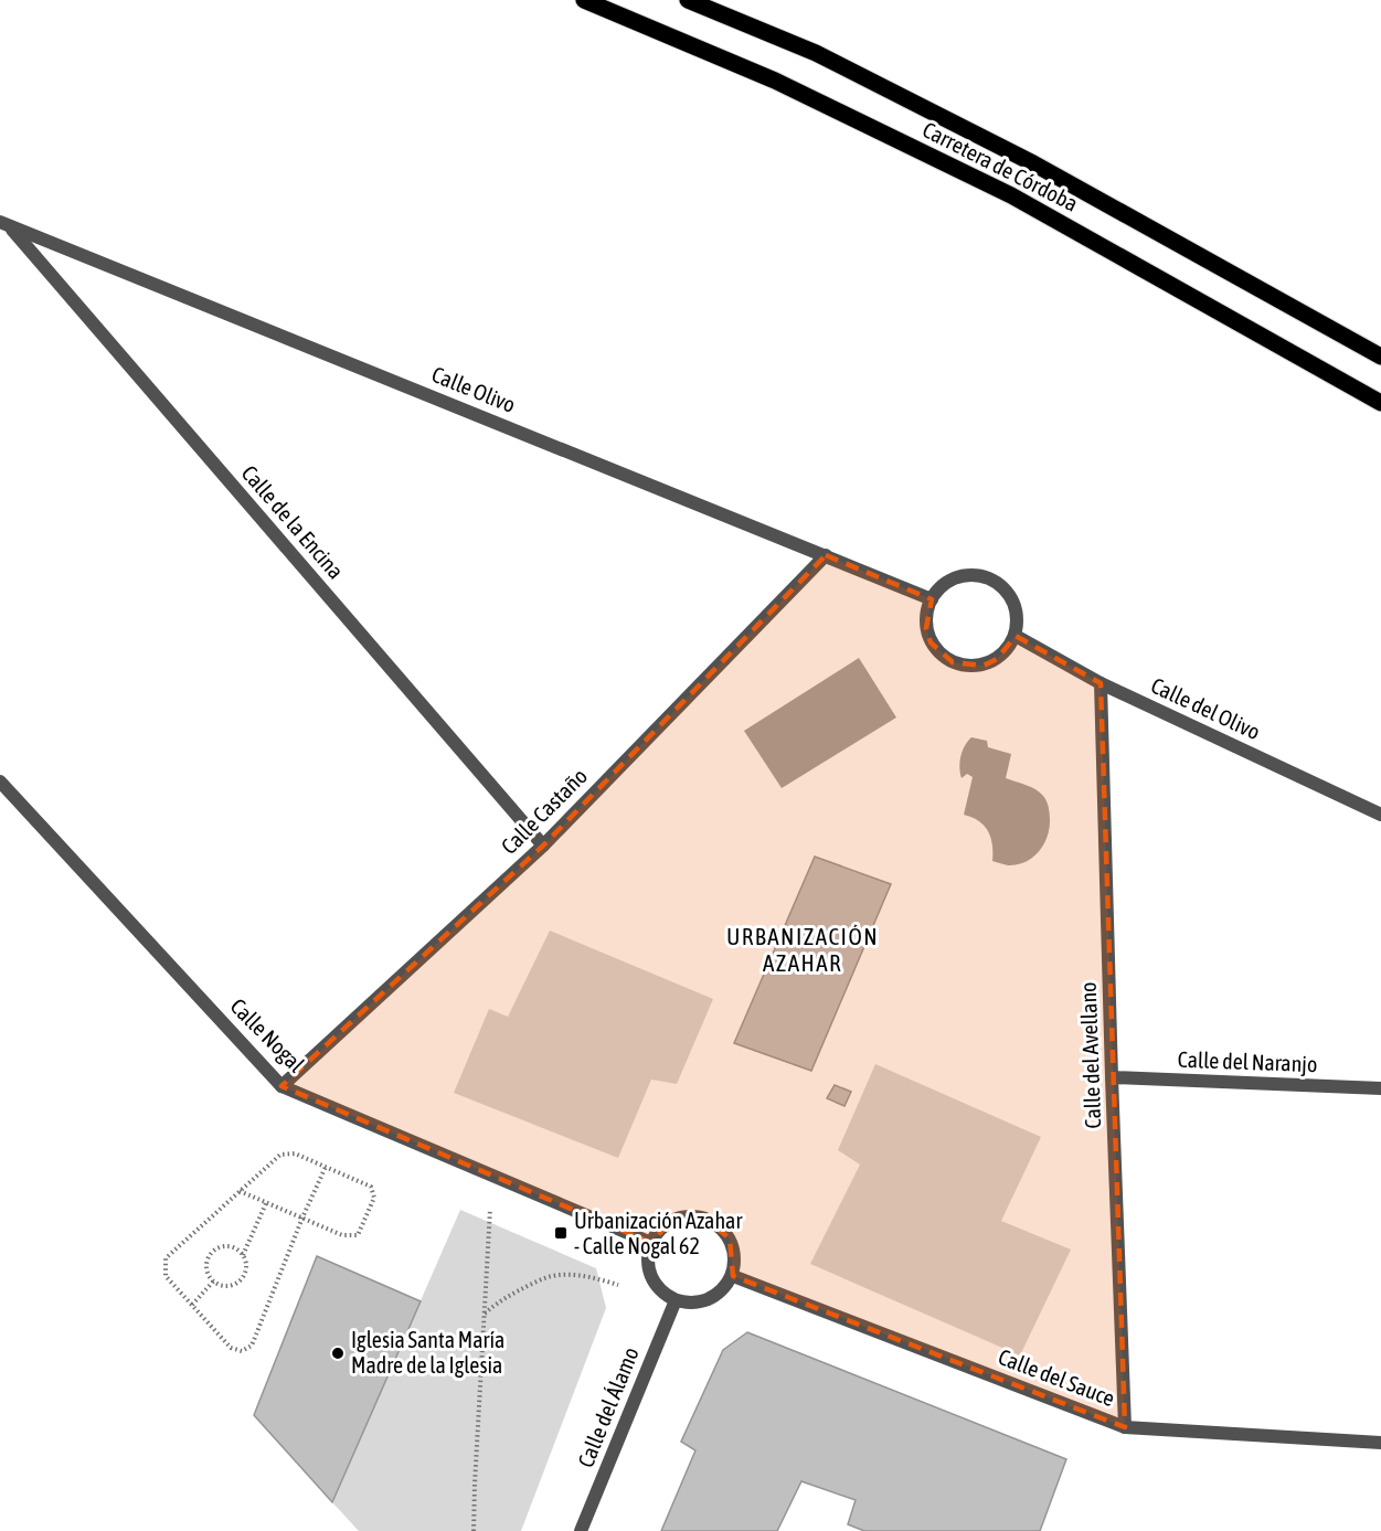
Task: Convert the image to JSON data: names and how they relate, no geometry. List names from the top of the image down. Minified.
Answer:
{"streets":{"main road":["Carretera de Córdoba"],"street":["Calle Olivo","Calle de la Encina","Calle del Olivo","Calle Castaño","Calle Nogal","Calle del Avellano","Calle del Naranjo","Calle del Sauce","Calle del Álamo"]},"crossings":[["Calle Olivo","Calle de la Encina"],["Calle Olivo","Calle del Olivo"],["Calle Olivo","Calle Castaño"],["Calle de la Encina","Calle Castaño"],["Calle del Olivo","Calle del Avellano"],["Calle Castaño","Calle Nogal"],["Calle Nogal","Calle del Sauce"],["Calle Nogal","Calle del Álamo"],["Calle del Avellano","Calle del Naranjo"],["Calle del Avellano","Calle del Sauce"],["Calle del Sauce","Calle del Álamo"]],"districts":["URBANIZACIÓN AZAHAR"],"places":{"transit":["Urbanización Azahar - Calle Nogal 62"],"other":["Iglesia Santa María Madre de la Iglesia"]}}
